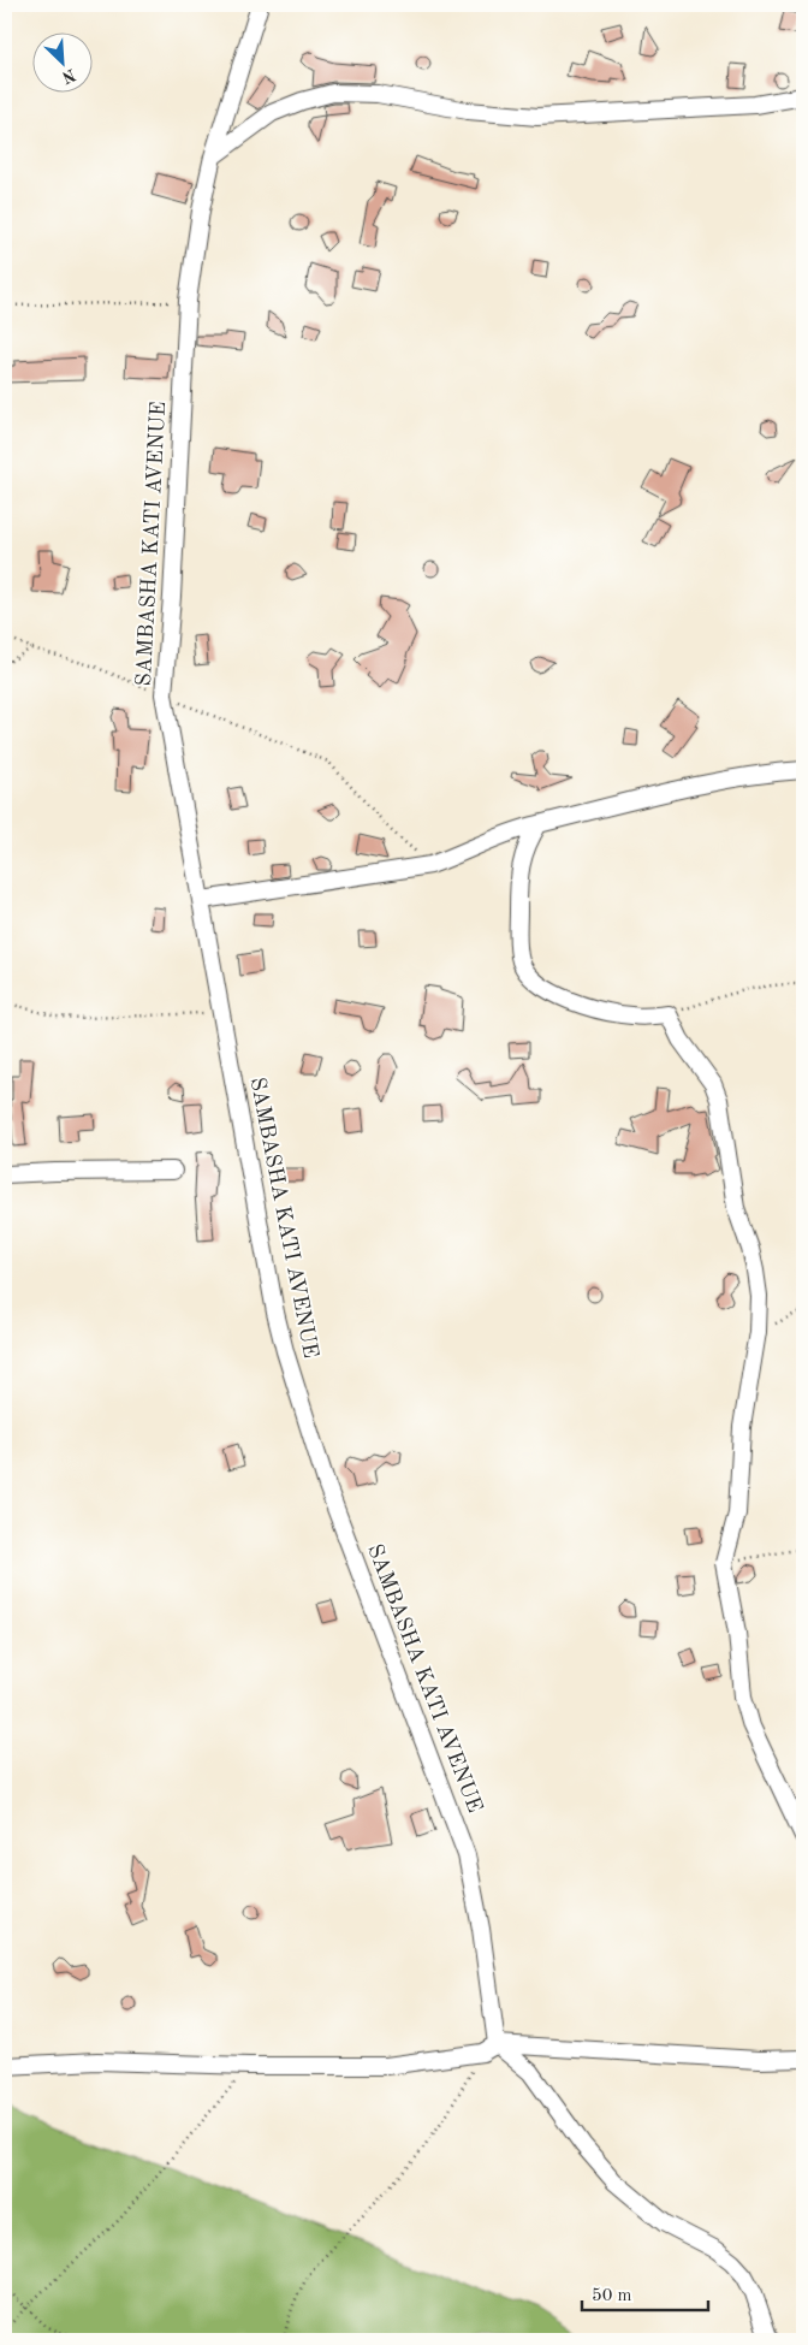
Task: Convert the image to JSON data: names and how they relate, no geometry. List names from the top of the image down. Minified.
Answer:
{"streets":{"street":["SAMBASHA KATI AVENUE"]},"scale_bar":"50 m","north":"bottom right"}
